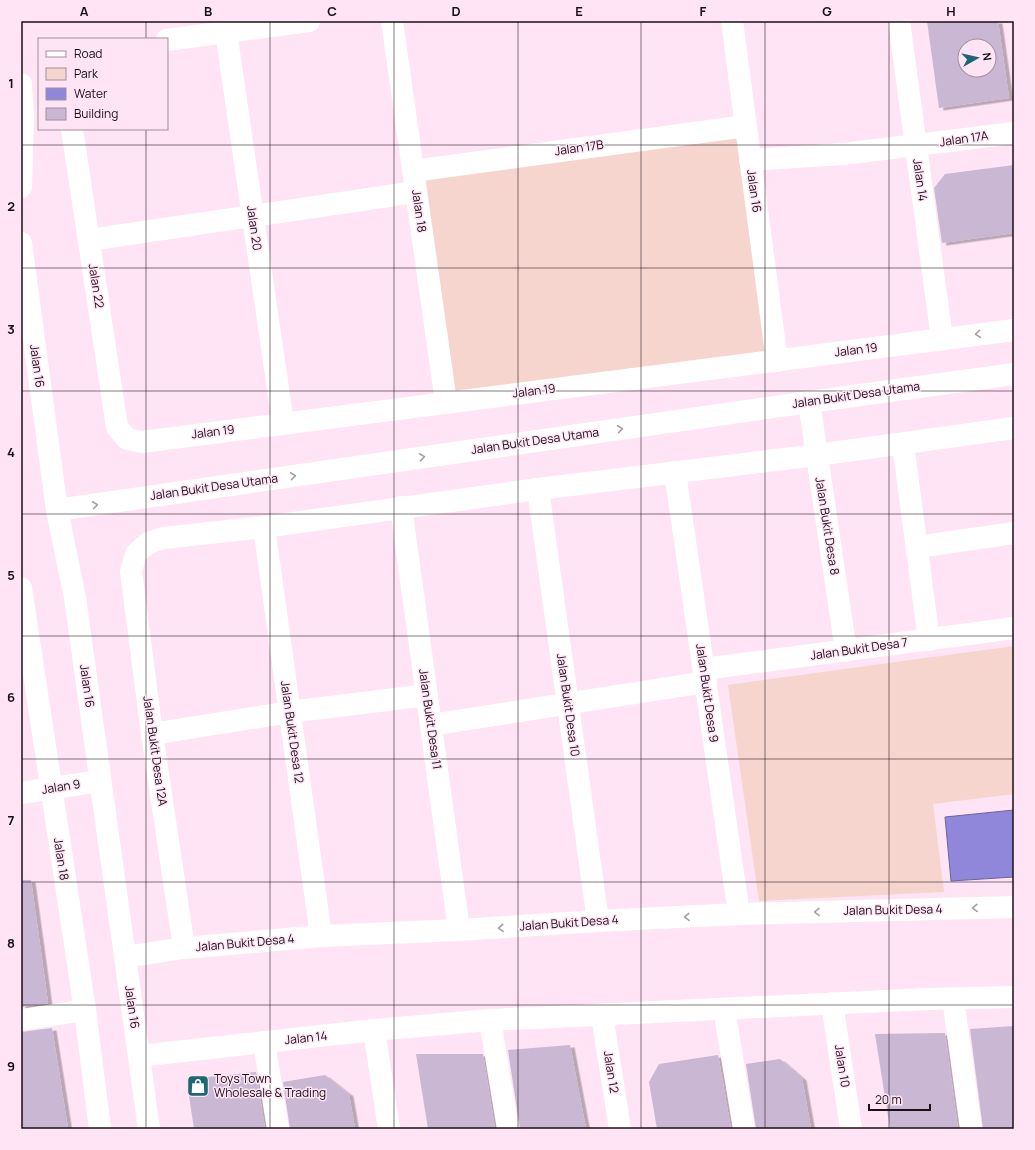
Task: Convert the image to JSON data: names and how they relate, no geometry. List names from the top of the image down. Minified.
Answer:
{"streets":{"street":["Jalan 17A","Jalan 17B","Jalan 14","Jalan 16","Jalan 18","Jalan 20","Jalan 22","Jalan 19","Jalan Bukit Desa Utama","Jalan Bukit Desa 8","Jalan Bukit Desa 7","Jalan Bukit Desa 9","Jalan Bukit Desa 10","Jalan Bukit Desa 11","Jalan Bukit Desa 12","Jalan Bukit Desa 12A","Jalan 9","Jalan Bukit Desa 4","Jalan 10","Jalan 12"]},"crossings":[["Jalan 17A","Jalan 14"],["Jalan 17A","Jalan 16"],["Jalan 17B","Jalan 16"],["Jalan 17B","Jalan 18"],["Jalan 14","Jalan 16"],["Jalan 14","Jalan 19"],["Jalan 14","Jalan 10"],["Jalan 14","Jalan 12"],["Jalan 16","Jalan 19"],["Jalan 16","Jalan Bukit Desa Utama"],["Jalan 16","Jalan 9"],["Jalan 16","Jalan Bukit Desa 4"],["Jalan 18","Jalan 19"],["Jalan 18","Jalan 9"],["Jalan 20","Jalan 19"],["Jalan 22","Jalan 19"],["Jalan Bukit Desa Utama","Jalan Bukit Desa 8"],["Jalan Bukit Desa 8","Jalan Bukit Desa 7"],["Jalan Bukit Desa 7","Jalan Bukit Desa 9"],["Jalan Bukit Desa 7","Jalan Bukit Desa 10"],["Jalan Bukit Desa 7","Jalan Bukit Desa 11"],["Jalan Bukit Desa 9","Jalan Bukit Desa 4"],["Jalan Bukit Desa 10","Jalan Bukit Desa 4"],["Jalan Bukit Desa 11","Jalan Bukit Desa 4"],["Jalan Bukit Desa 12","Jalan Bukit Desa 12A"],["Jalan Bukit Desa 12","Jalan Bukit Desa 4"],["Jalan Bukit Desa 12A","Jalan Bukit Desa 4"]],"one_way":["Jalan Bukit Desa 4"],"places":{"shop":["Toys Town Wholesale & Trading"]},"legend":["Road","Park","Water","Building"],"scale_bar":"20 m","north":"right","grid":{"columns":["A","B","C","D","E","F","G","H"],"rows":["1","2","3","4","5","6","7","8","9"]}}
